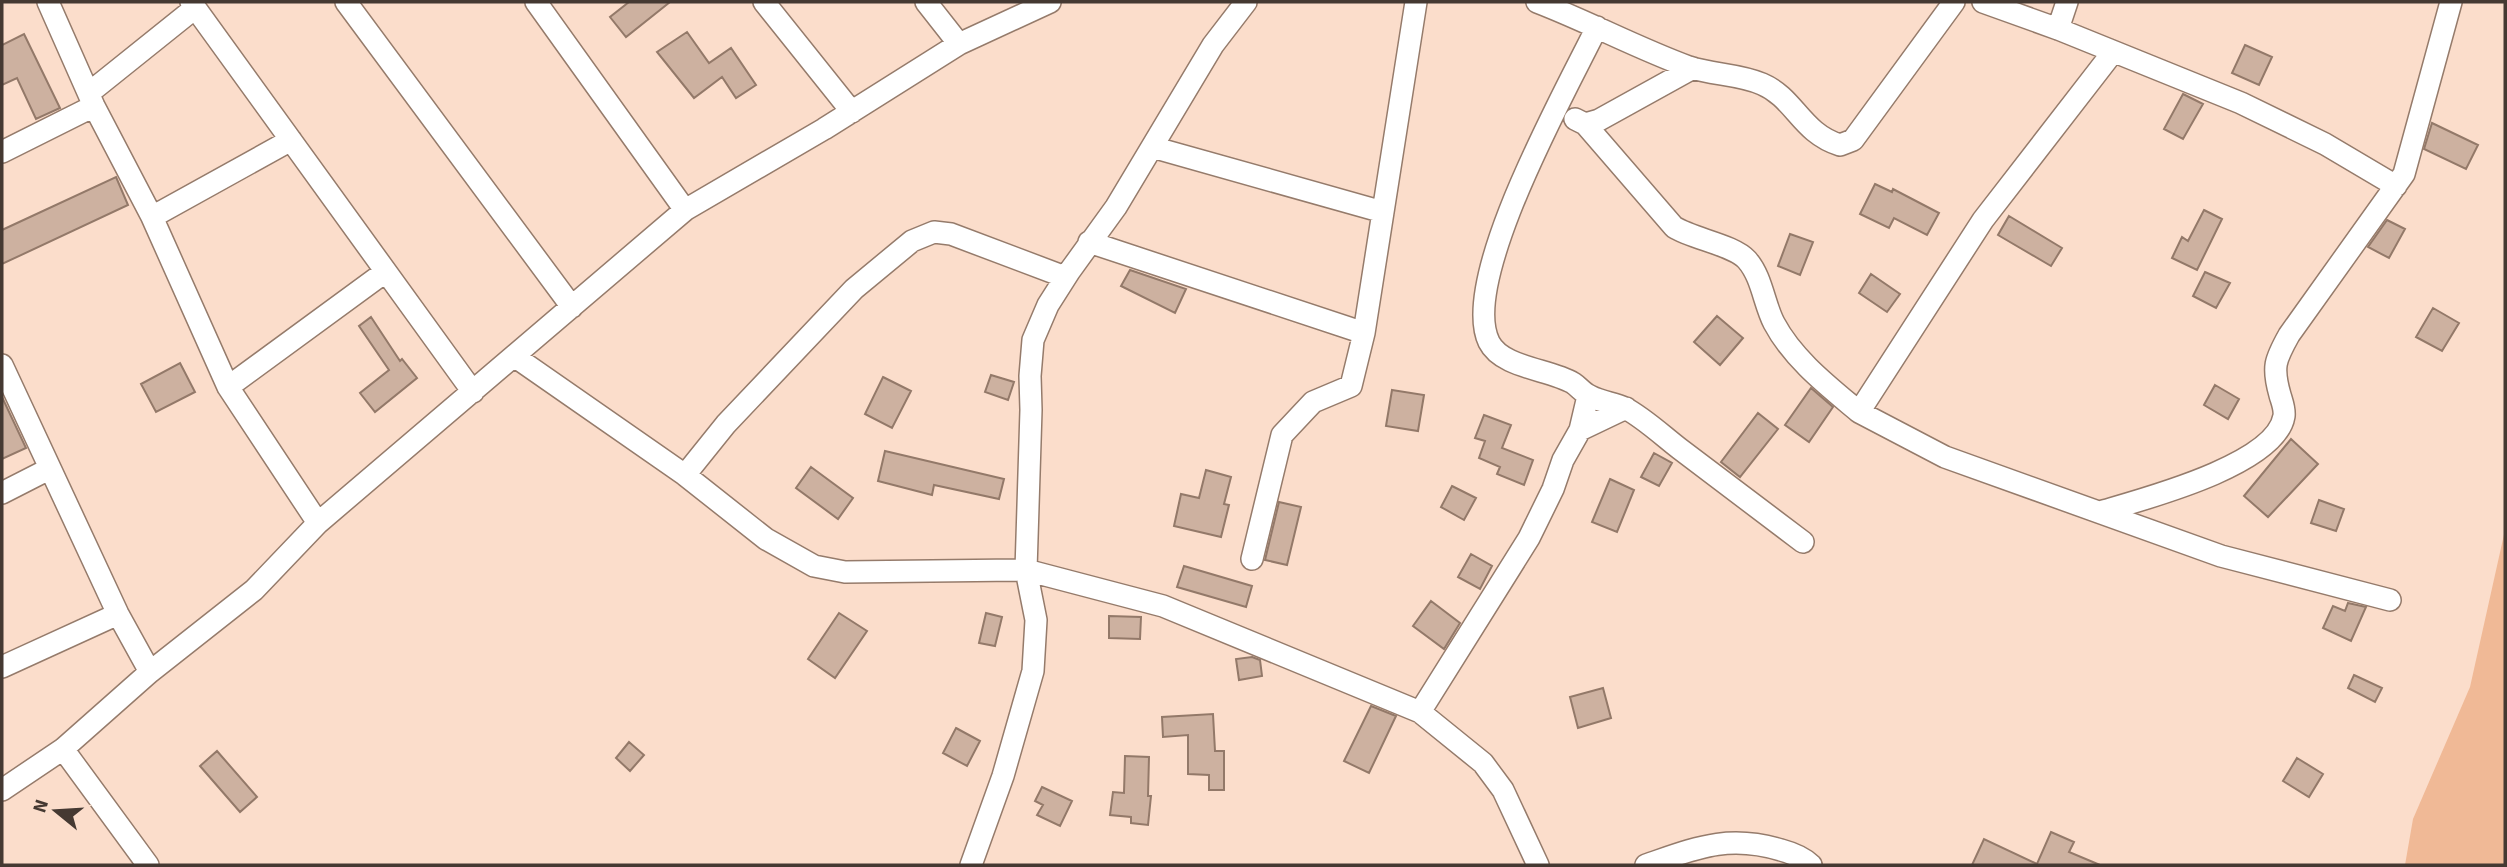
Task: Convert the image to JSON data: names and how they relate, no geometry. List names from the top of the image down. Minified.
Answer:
{"north":"left"}
